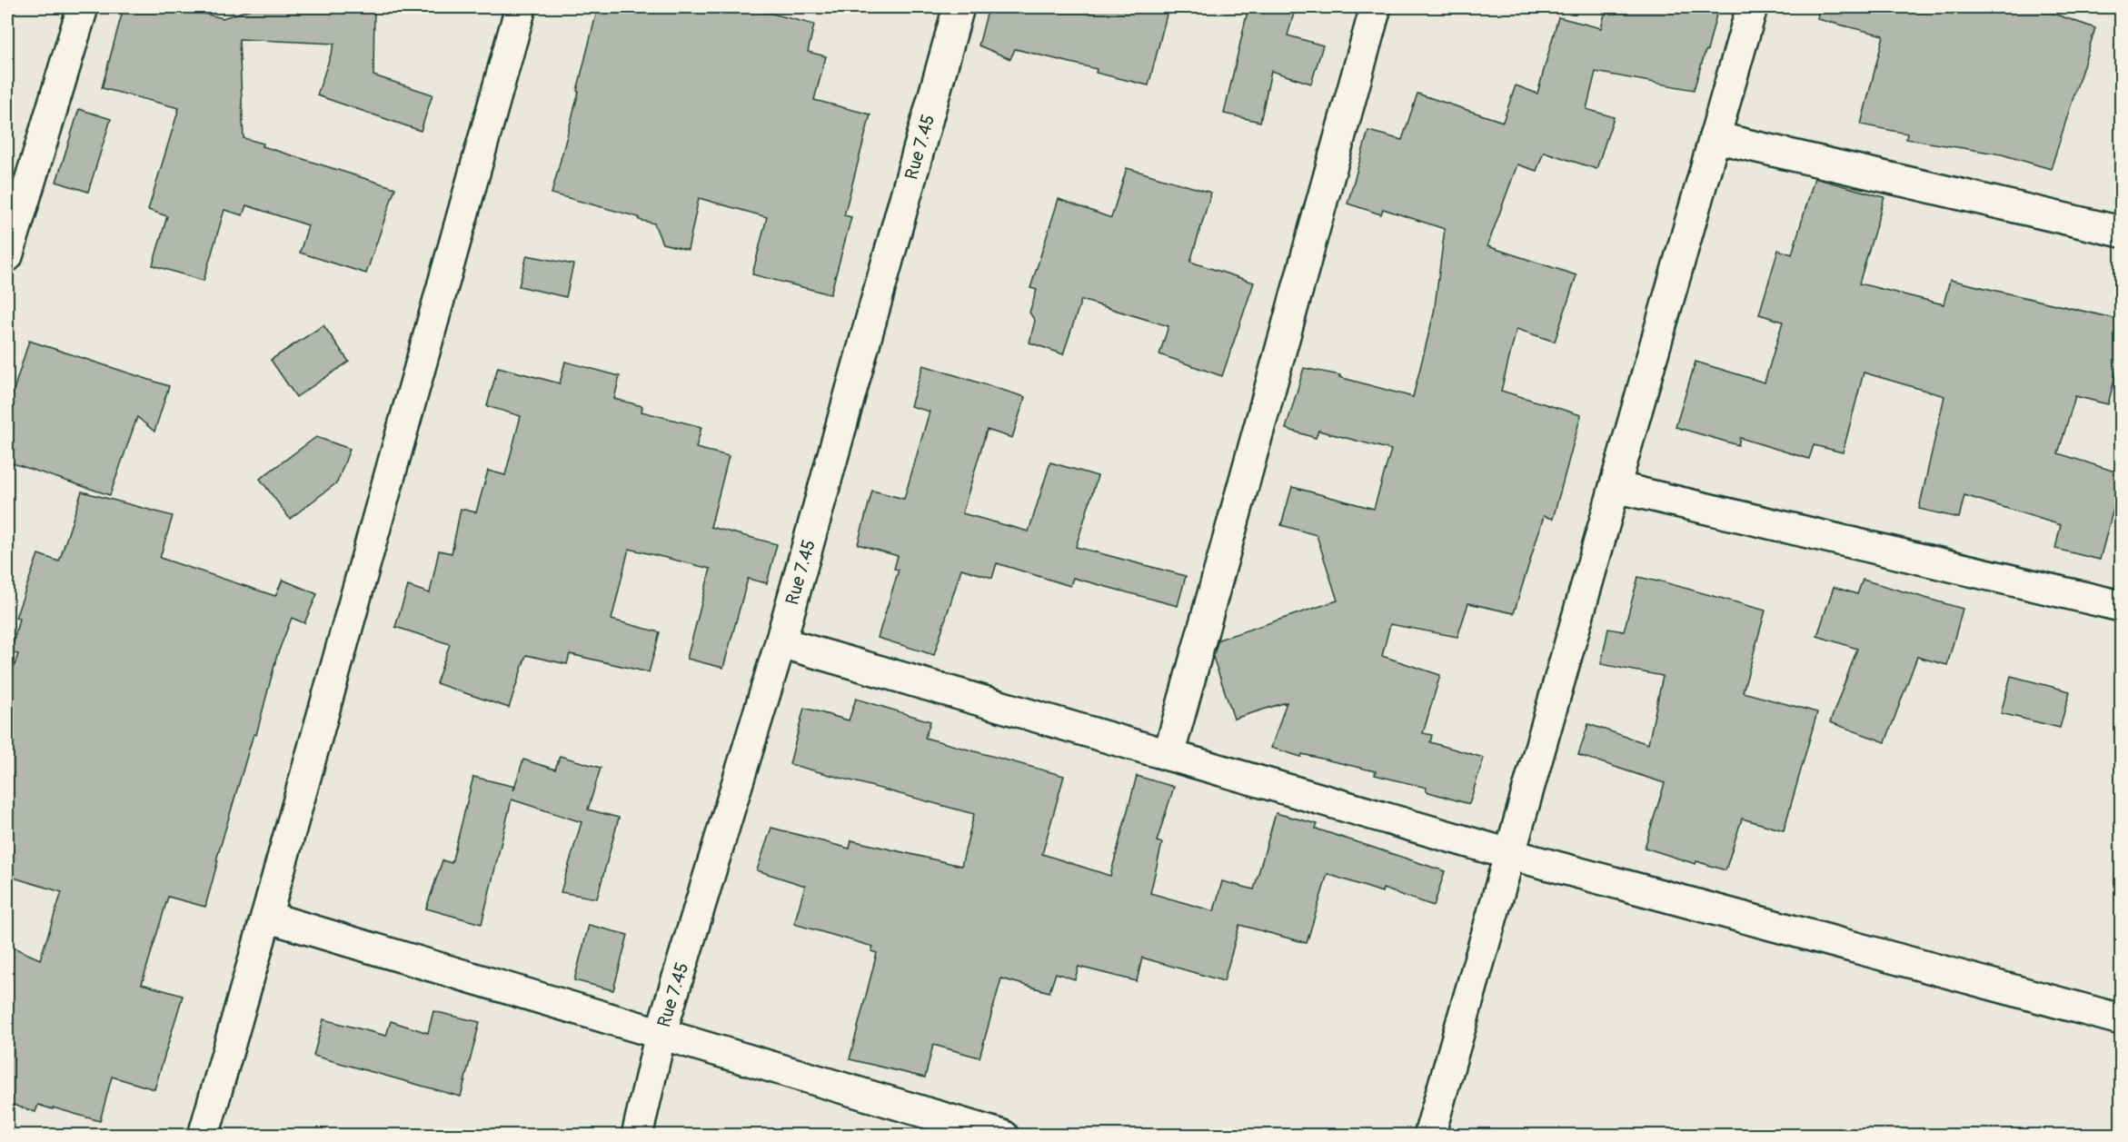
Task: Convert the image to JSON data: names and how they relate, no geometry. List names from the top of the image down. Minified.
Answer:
{"streets":{"street":["Rue 7.45"]}}
